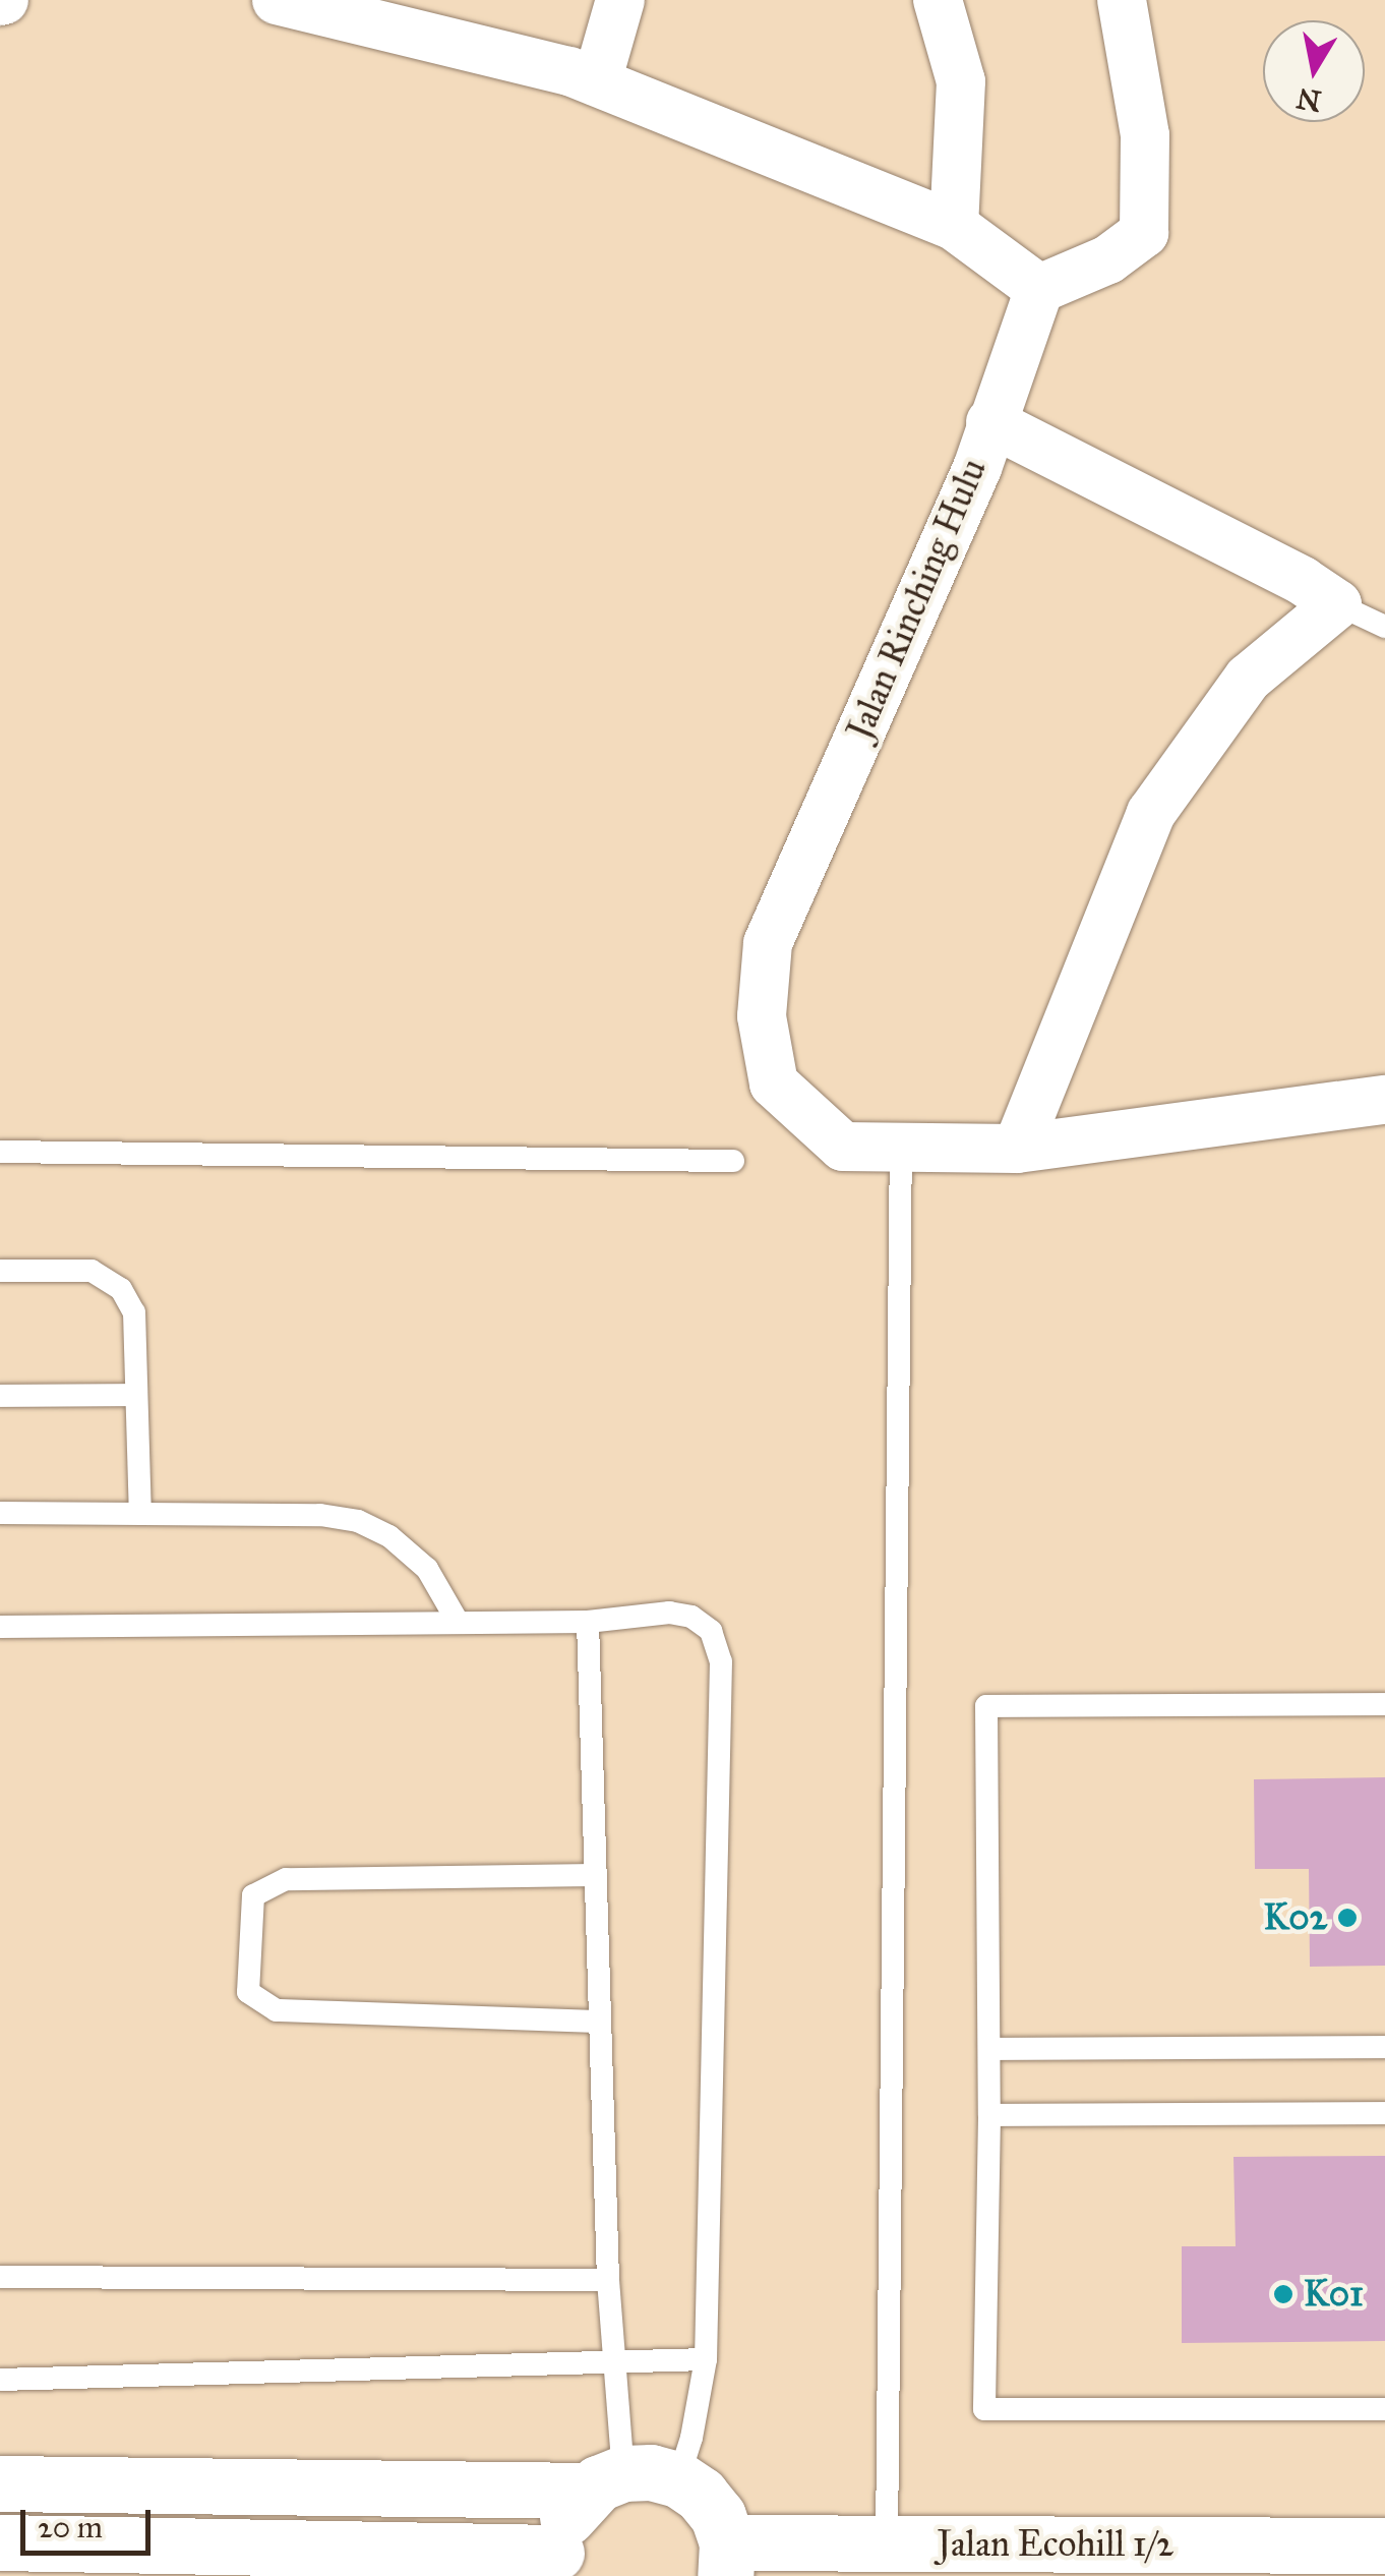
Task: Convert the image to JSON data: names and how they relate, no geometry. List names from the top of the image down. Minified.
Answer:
{"streets":{"street":["Jalan Rinching Hulu","Jalan Ecohill 1/2"]},"places":["K02","K01"],"scale_bar":"20 m","north":"bottom"}
